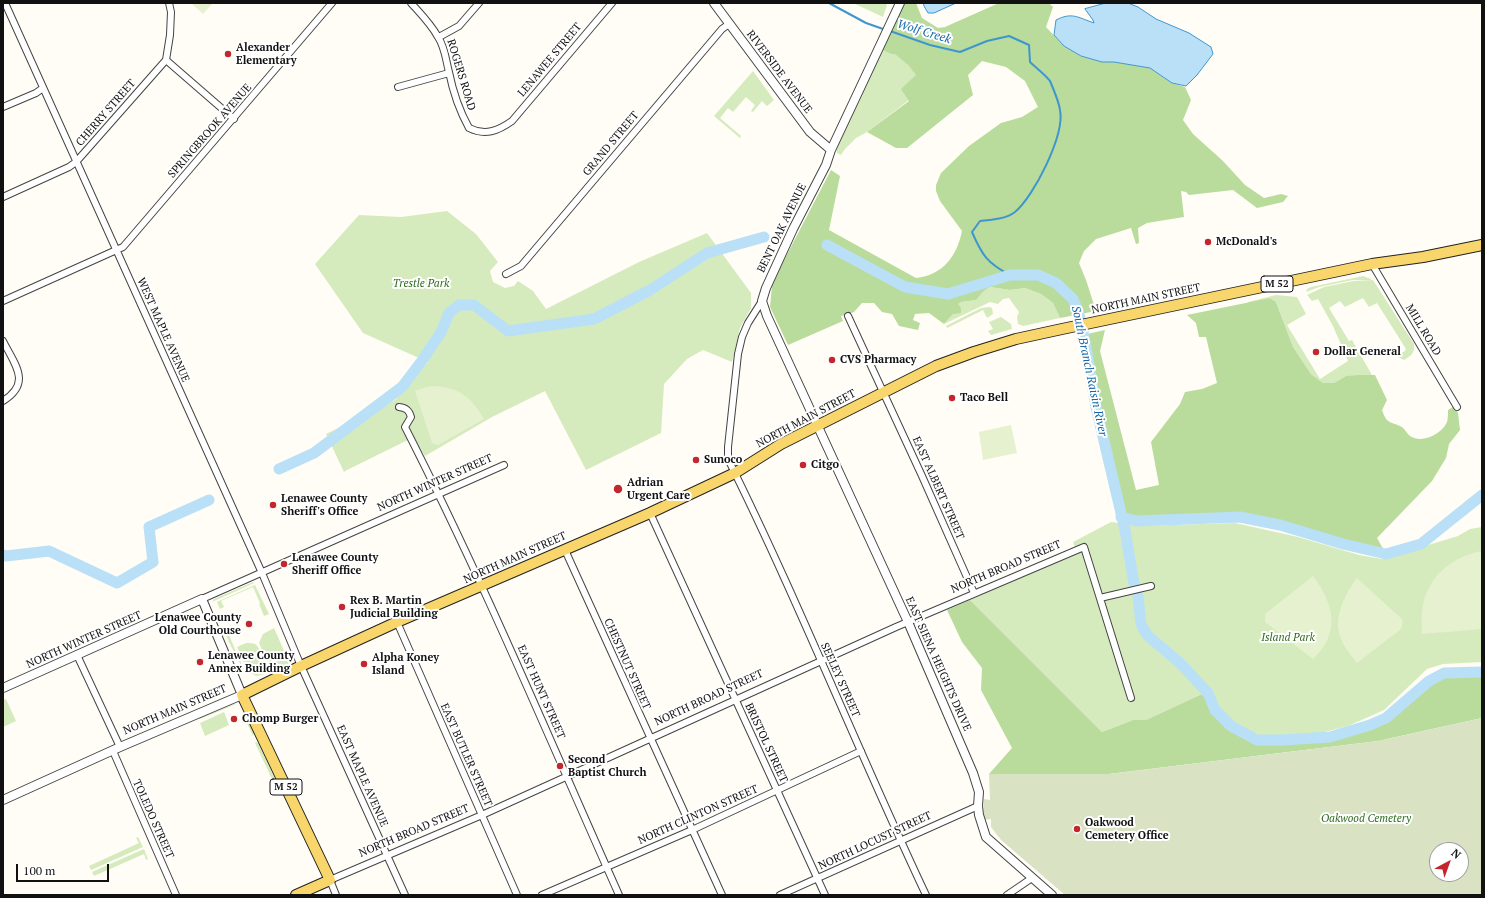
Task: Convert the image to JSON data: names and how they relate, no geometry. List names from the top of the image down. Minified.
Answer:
{"streets":{"main road":["M 52","NORTH MAIN STREET","NORTH BROAD STREET"],"street":["LENAWEE STREET","RIVERSIDE AVENUE","ROGERS ROAD","CHERRY STREET","SPRINGBROOK AVENUE","GRAND STREET","BENT OAK AVENUE","WEST MAPLE AVENUE","MILL ROAD","NORTH WINTER STREET","EAST ALBERT STREET","CHESTNUT STREET","EAST SIENA HEIGHTS DRIVE","SEELEY STREET","EAST HUNT STREET","BRISTOL STREET","EAST BUTLER STREET","EAST MAPLE AVENUE","NORTH CLINTON STREET","TOLEDO STREET","NORTH LOCUST STREET"]},"crossings":[["LENAWEE STREET","ROGERS ROAD"],["RIVERSIDE AVENUE","GRAND STREET"],["RIVERSIDE AVENUE","BENT OAK AVENUE"],["CHERRY STREET","WEST MAPLE AVENUE"],["SPRINGBROOK AVENUE","WEST MAPLE AVENUE"],["BENT OAK AVENUE","NORTH MAIN STREET"],["BENT OAK AVENUE","EAST SIENA HEIGHTS DRIVE"],["BENT OAK AVENUE","SEELEY STREET"],["M 52","NORTH MAIN STREET"],["M 52","NORTH BROAD STREET"],["NORTH MAIN STREET","WEST MAPLE AVENUE"],["NORTH MAIN STREET","MILL ROAD"],["NORTH MAIN STREET","EAST ALBERT STREET"],["NORTH MAIN STREET","CHESTNUT STREET"],["NORTH MAIN STREET","EAST SIENA HEIGHTS DRIVE"],["NORTH MAIN STREET","SEELEY STREET"],["NORTH MAIN STREET","EAST HUNT STREET"],["NORTH MAIN STREET","BRISTOL STREET"],["NORTH MAIN STREET","EAST BUTLER STREET"],["NORTH MAIN STREET","EAST MAPLE AVENUE"],["NORTH MAIN STREET","TOLEDO STREET"],["WEST MAPLE AVENUE","NORTH WINTER STREET"],["WEST MAPLE AVENUE","EAST MAPLE AVENUE"],["NORTH WINTER STREET","EAST HUNT STREET"],["NORTH WINTER STREET","TOLEDO STREET"],["EAST ALBERT STREET","NORTH BROAD STREET"],["NORTH BROAD STREET","CHESTNUT STREET"],["NORTH BROAD STREET","EAST SIENA HEIGHTS DRIVE"],["NORTH BROAD STREET","SEELEY STREET"],["NORTH BROAD STREET","EAST HUNT STREET"],["NORTH BROAD STREET","BRISTOL STREET"],["NORTH BROAD STREET","EAST BUTLER STREET"],["NORTH BROAD STREET","EAST MAPLE AVENUE"],["CHESTNUT STREET","NORTH CLINTON STREET"],["EAST SIENA HEIGHTS DRIVE","NORTH LOCUST STREET"],["SEELEY STREET","NORTH CLINTON STREET"],["SEELEY STREET","NORTH LOCUST STREET"],["EAST HUNT STREET","NORTH CLINTON STREET"],["BRISTOL STREET","NORTH CLINTON STREET"],["BRISTOL STREET","NORTH LOCUST STREET"]],"water":["Wolf Creek","South Branch Raisin River"],"parks":["Trestle Park","Island Park","Oakwood Cemetery"],"places":["Alexander Elementary","McDonald's","Dollar General","CVS Pharmacy","Taco Bell","Sunoco","Citgo","Adrian Urgent Care","Lenawee County Sheriff's Office","Lenawee County Sheriff Office","Rex B. Martin Judicial Building","Lenawee County Old Courthouse","Lenawee County Annex Building","Alpha Koney Island","Chomp Burger","Second Baptist Church","Oakwood Cemetery Office"],"scale_bar":"100 m","north":"top right"}
